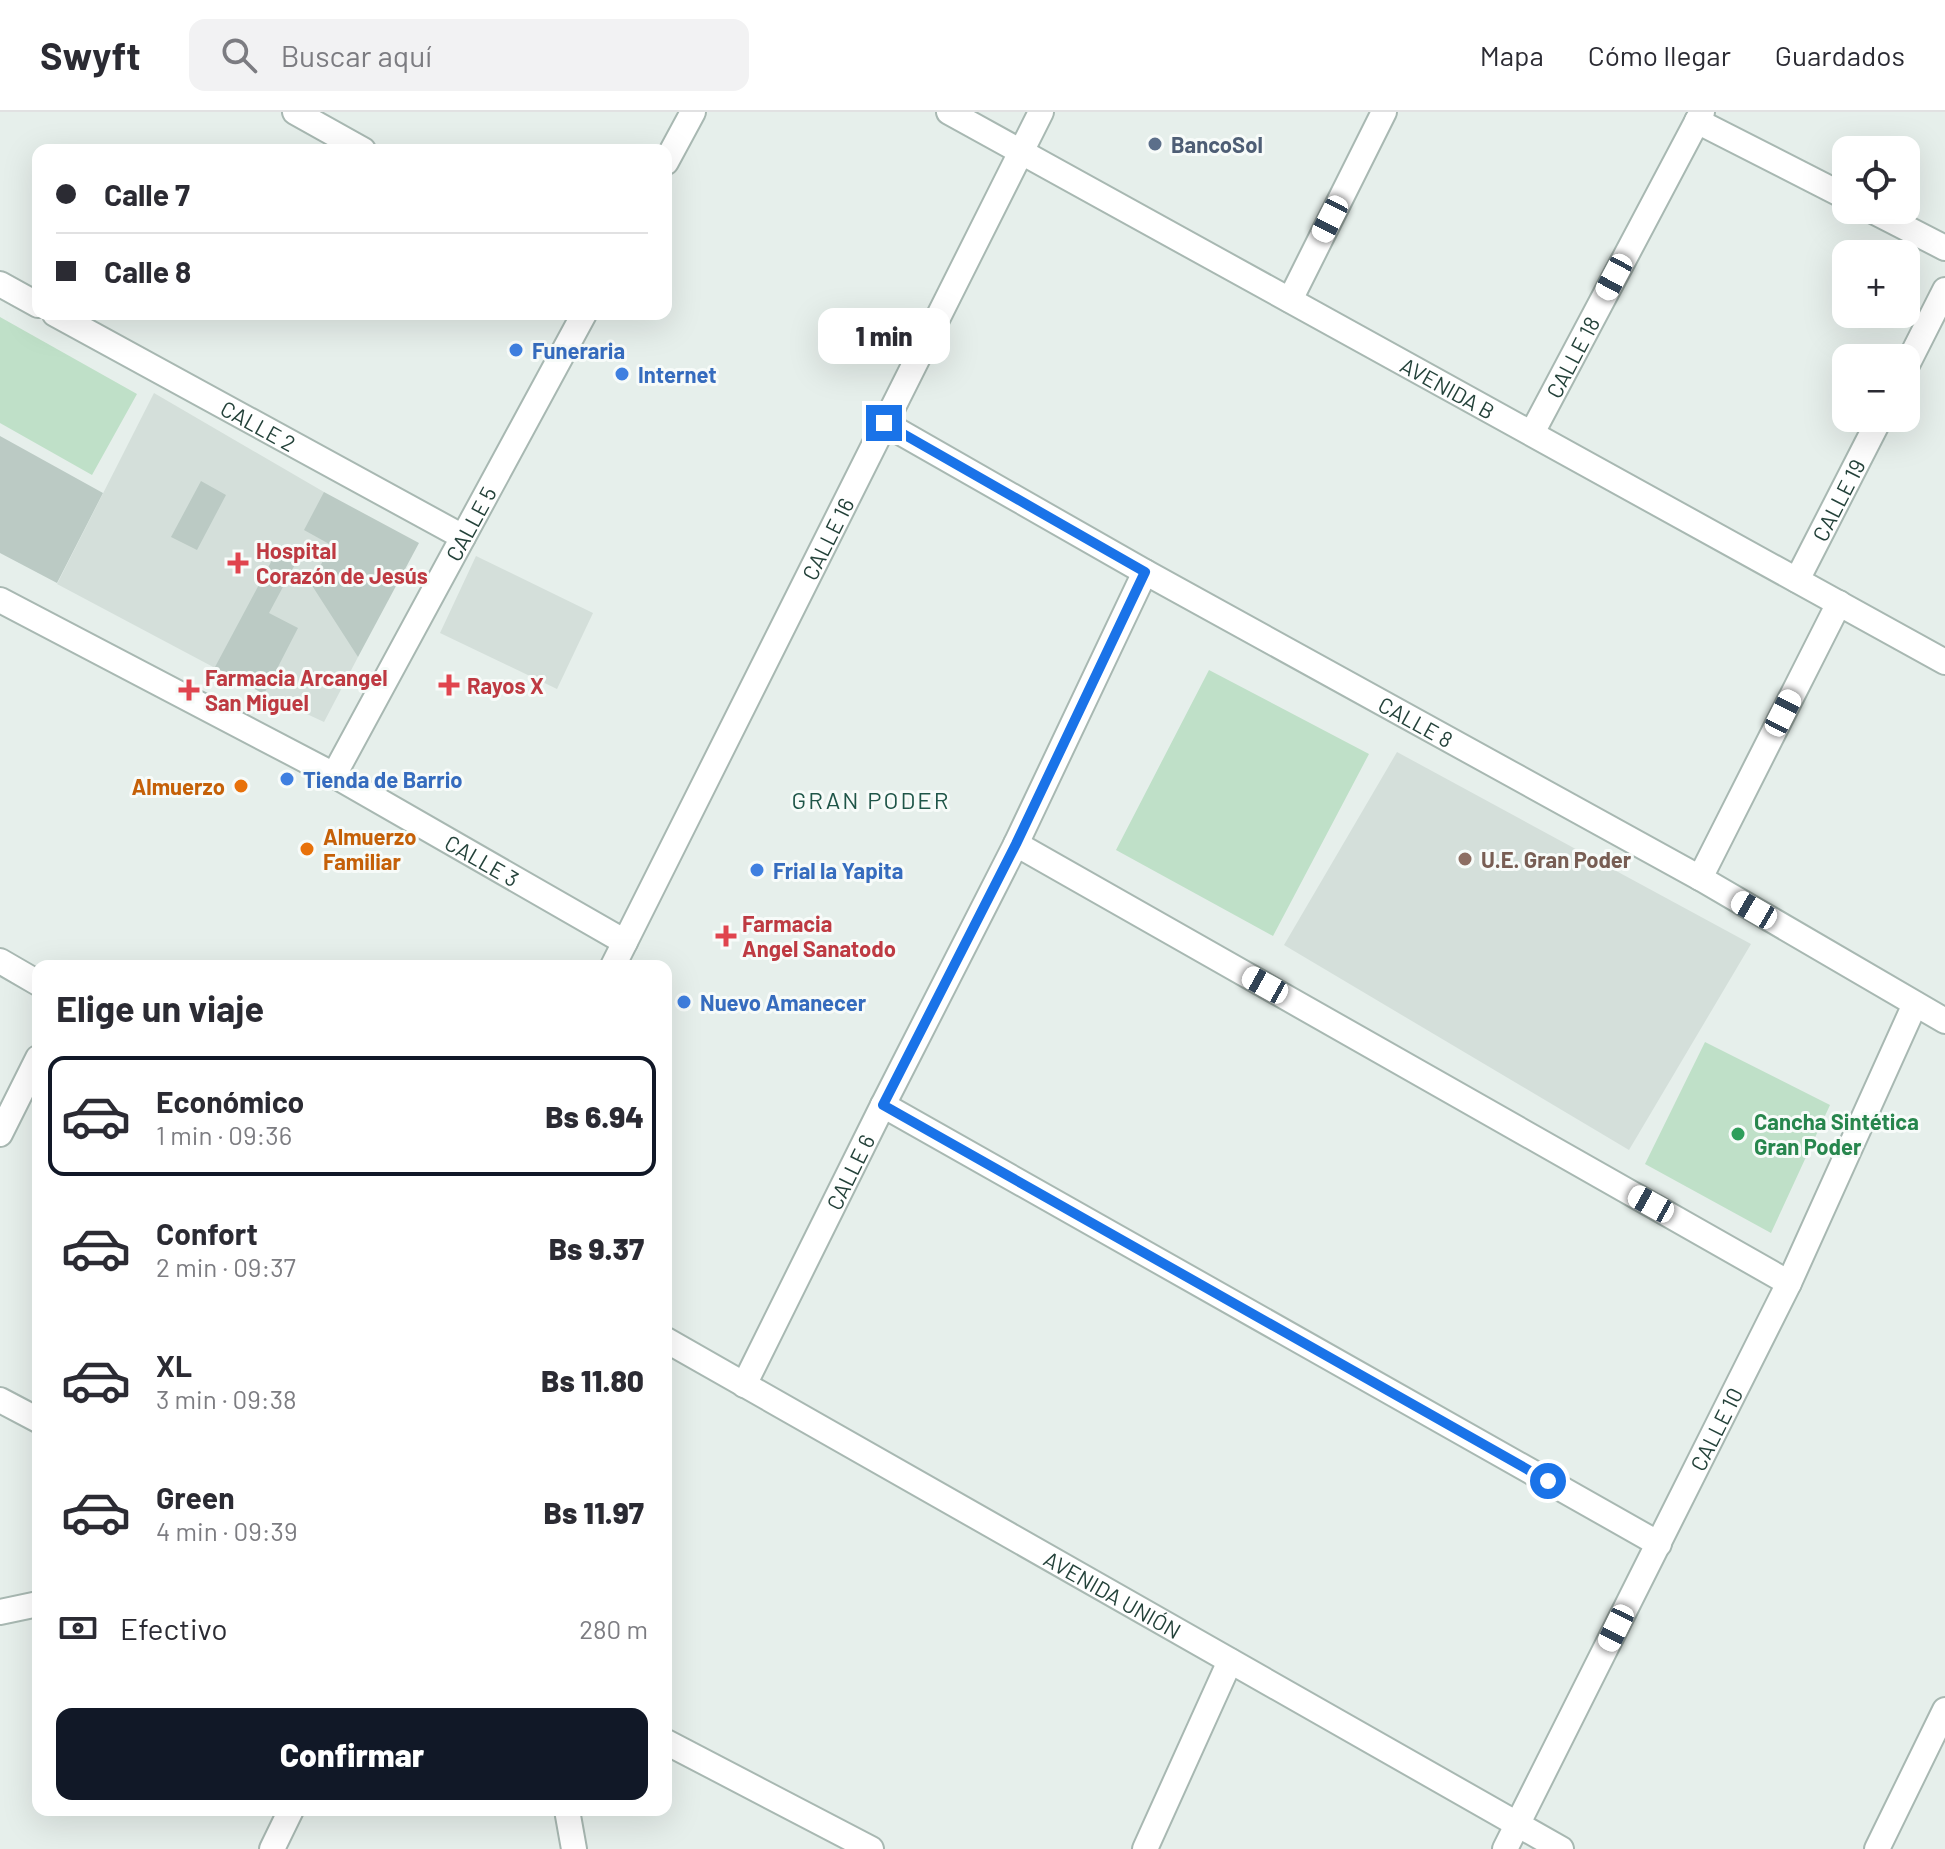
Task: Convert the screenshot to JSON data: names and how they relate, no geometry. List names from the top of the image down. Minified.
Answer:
{"streets":{"street":["CALLE 18","AVENIDA B","CALLE 2","CALLE 19","CALLE 5","CALLE 16","CALLE 8","CALLE 3","CALLE 6","CALLE 10","AVENIDA UNIÓN"]},"crossings":[["CALLE 18","AVENIDA B"],["AVENIDA B","CALLE 19"],["AVENIDA B","CALLE 16"],["CALLE 2","CALLE 5"],["CALLE 5","CALLE 3"],["CALLE 16","CALLE 8"],["CALLE 16","CALLE 3"],["CALLE 8","CALLE 6"],["CALLE 8","CALLE 10"],["CALLE 6","AVENIDA UNIÓN"],["CALLE 10","AVENIDA UNIÓN"]],"districts":["GRAN PODER"],"places":{"other":["BancoSol","Funeraria","Internet","Tienda de Barrio","Almuerzo","Almuerzo Familiar","U.E. Gran Poder","Frial la Yapita","Nuevo Amanecer","Cancha Sintética Gran Poder"],"health":["Hospital Corazón de Jesús","Rayos X","Farmacia Arcangel San Miguel","Farmacia Angel Sanatodo"]},"page":{"header":"Swyft","search":"Buscar aquí","nav":["Mapa","Cómo llegar","Guardados"],"map_buttons":["+","−"],"banner":["Calle 7","Calle 8"],"bubble":"1 min","heading":"Elige un viaje","list":[{"name":"Económico","note":"1 min · 09:36","value":"Bs 6.94"},{"name":"Confort","note":"2 min · 09:37","value":"Bs 9.37"},{"name":"XL","note":"3 min · 09:38","value":"Bs 11.80"},{"name":"Green","note":"4 min · 09:39","value":"Bs 11.97"}],"pay":["Efectivo","280 m"],"buttons":"Confirmar"}}
